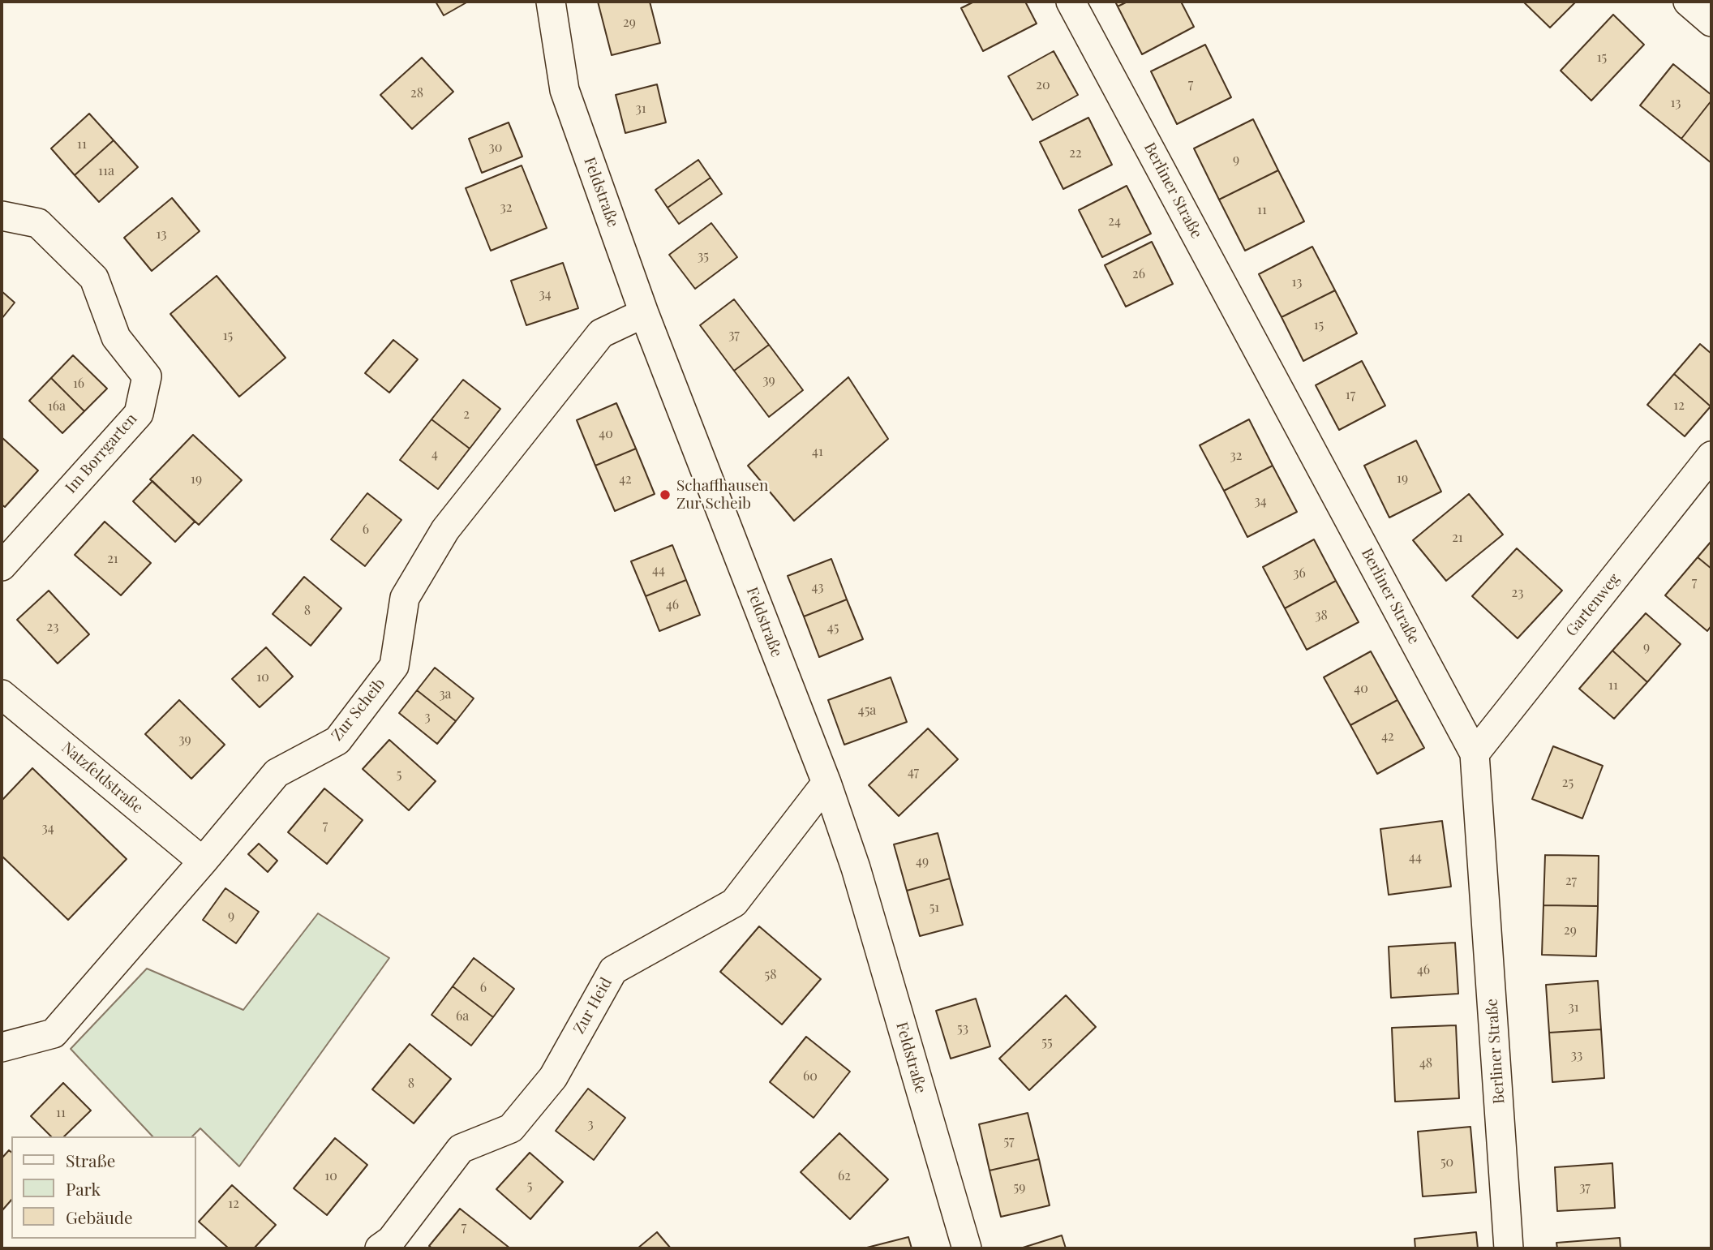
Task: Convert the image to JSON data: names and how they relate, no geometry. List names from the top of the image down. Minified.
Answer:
{"streets":{"street":["Berliner Straße","Feldstraße","Im Borrgarten","Gartenweg","Zur Scheib","Natzfeldstraße","Zur Heid"]},"crossings":[["Berliner Straße","Gartenweg"],["Feldstraße","Zur Scheib"],["Feldstraße","Zur Heid"],["Zur Scheib","Natzfeldstraße"]],"places":["Schaffhausen Zur Scheib"],"house_numbers":["29","15","7","20","28","13","31","11","30","22","9","11a","32","11","24","13","35","26","13","34","15","37","15","39","16","17","12","16a","2","40","41","4","32","19","19","42","34","6","21","21","44","36","7","43","23","46","8","38","23","45","9","10","11","40","3a","45a","3","42","39","47","5","25","7","34","44","49","27","51","9","29","46","58","6","31","6a","53","55","33","48","60","8","11","3","57","50","10","62","5","59","37","12","7"],"legend":["Straße","Park","Gebäude"]}
